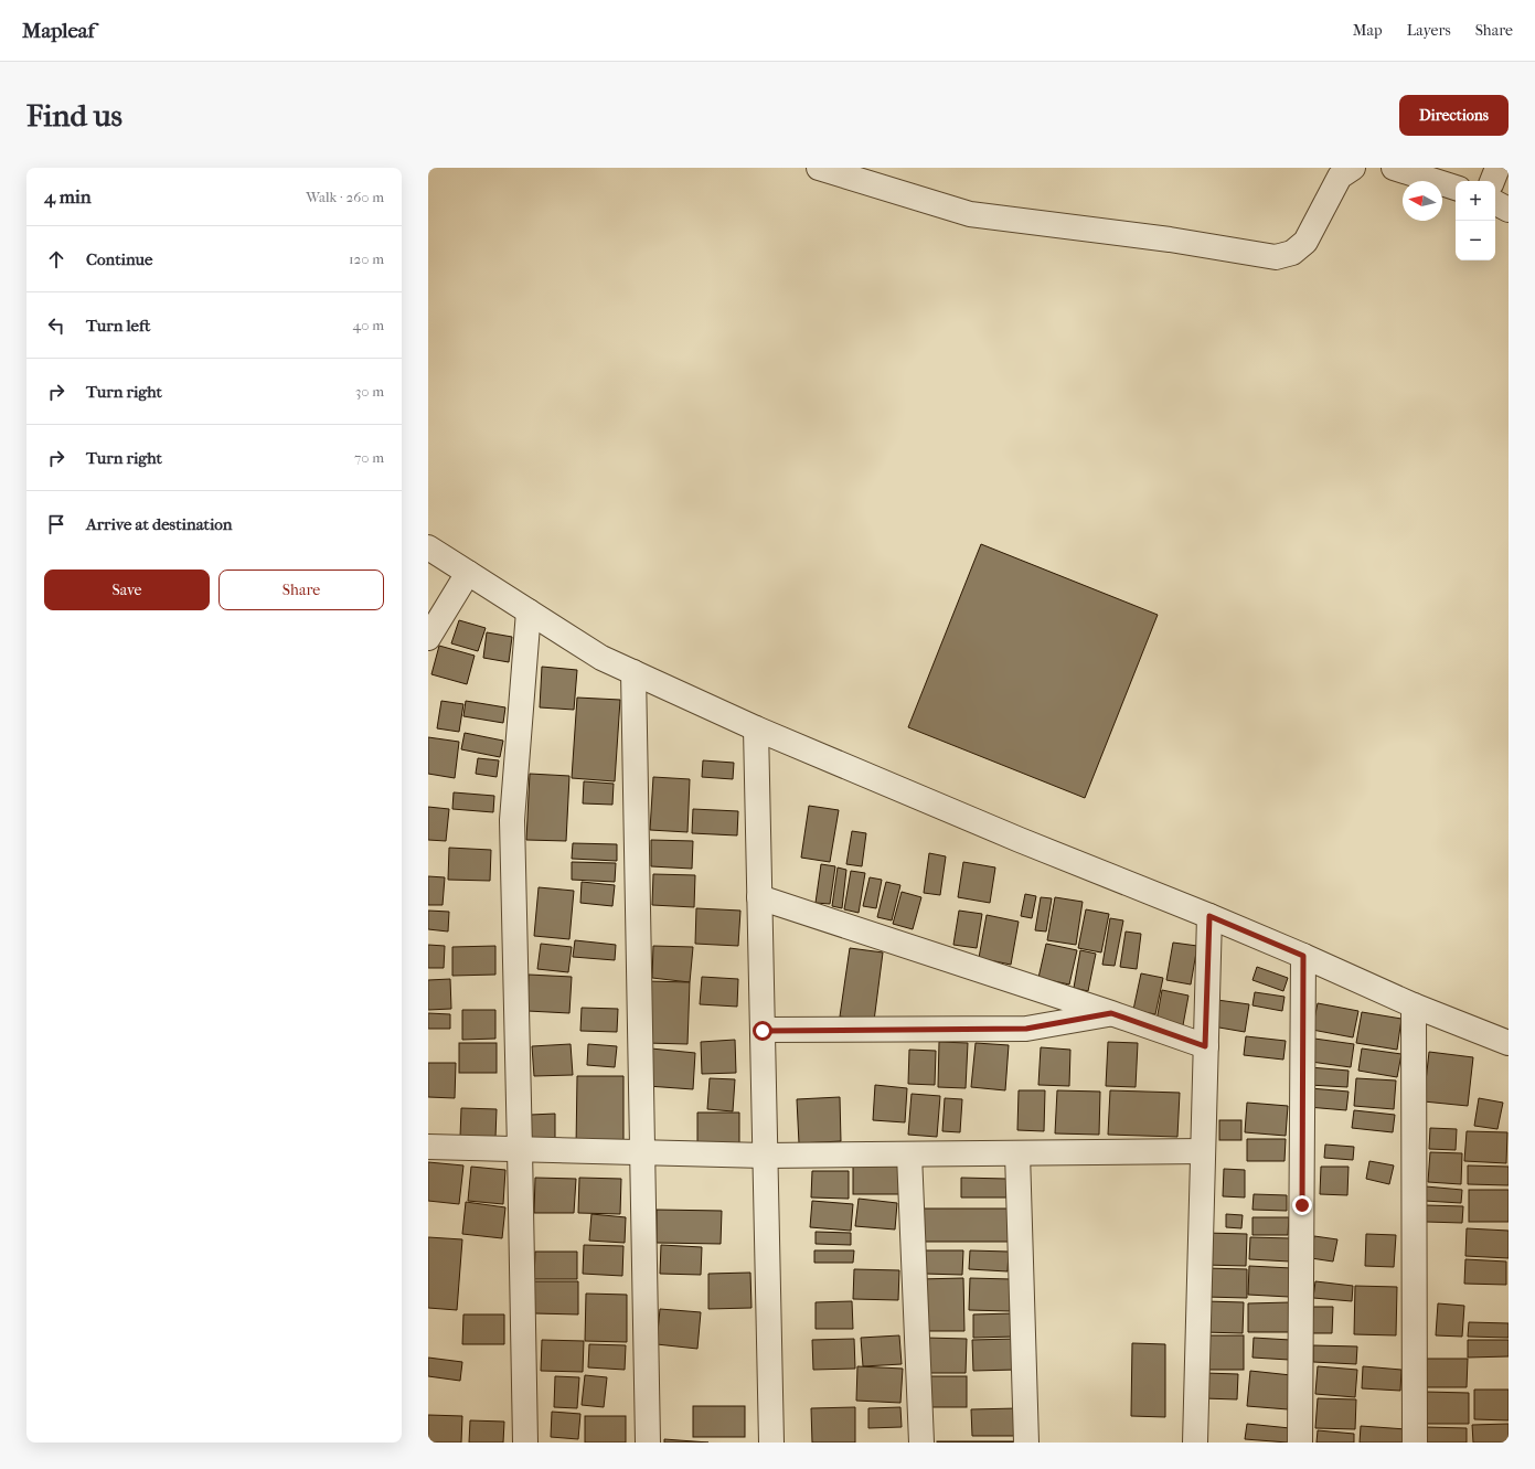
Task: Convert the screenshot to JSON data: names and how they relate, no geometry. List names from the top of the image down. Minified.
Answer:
{"north":"left","page":{"header":"Mapleaf","nav":["Map","Layers","Share"],"buttons":["Directions",["Save","Share"]],"title":"Find us","heading":["4 min","Walk · 260 m"],"map_buttons":["+","−"],"list":[["Continue","120 m"],["Turn left","40 m"],["Turn right","30 m"],["Turn right","70 m"],"Arrive at destination"]}}
